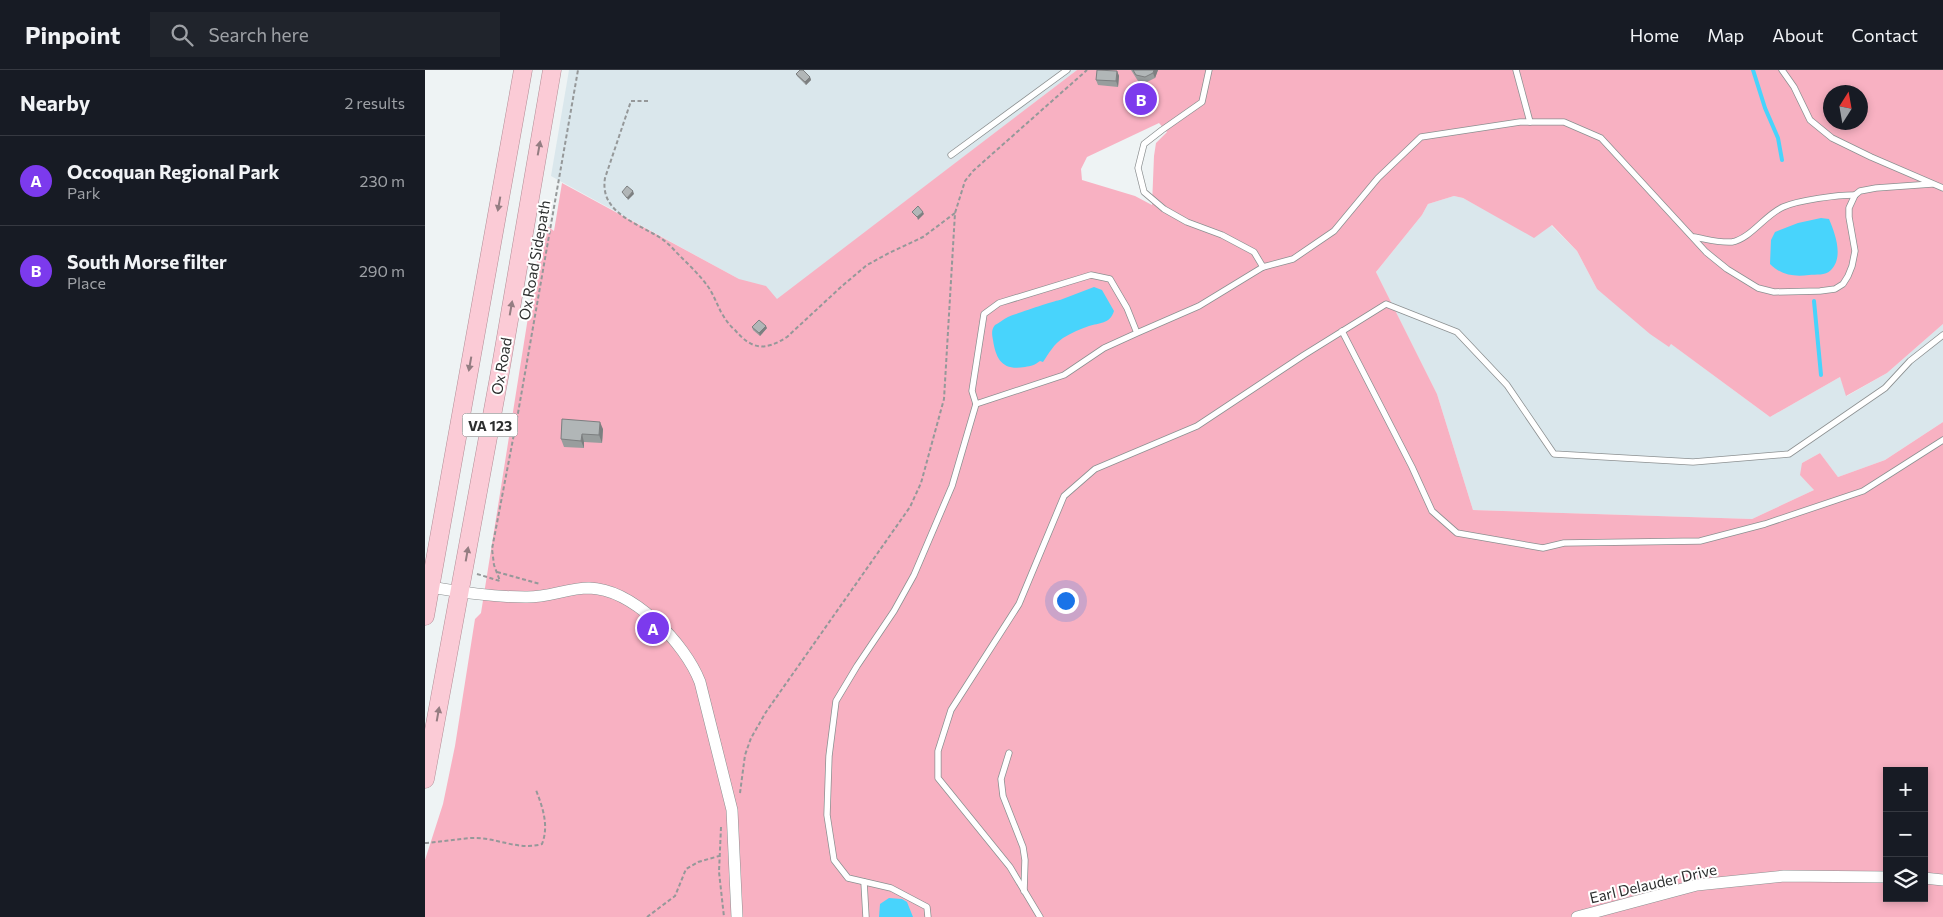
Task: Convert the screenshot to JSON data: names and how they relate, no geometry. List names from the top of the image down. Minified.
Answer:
{"streets":{"highway":["Ox Road","VA 123"],"street":["Earl Delauder Drive"],"path":["Ox Road Sidepath"]},"north":"top","page":{"header":"Pinpoint","search":"Search here","nav":["Home","Map","About","Contact"],"heading":["Nearby","2 results"],"pins":["B","A"],"list":[{"mark":"A","name":"Occoquan Regional Park","note":"Park","value":"230 m"},{"mark":"B","name":"South Morse filter","note":"Place","value":"290 m"}],"map_buttons":["+","−"]}}
